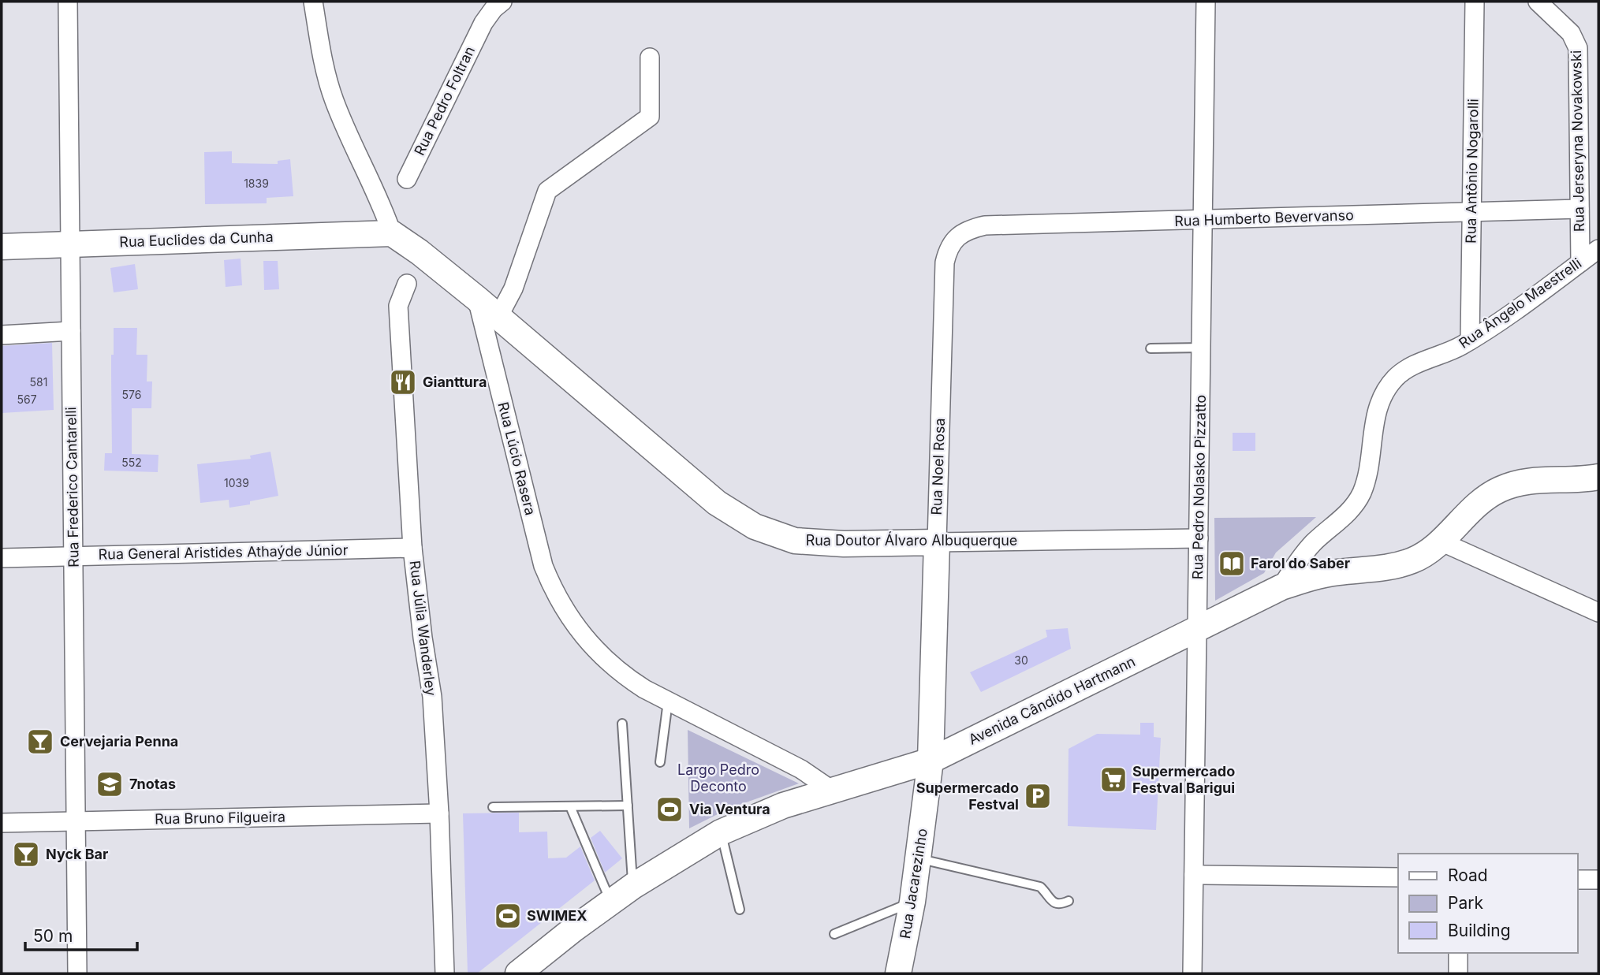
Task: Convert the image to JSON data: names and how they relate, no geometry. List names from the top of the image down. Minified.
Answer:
{"streets":{"main road":["Rua Euclides da Cunha","Rua Noel Rosa","Rua Doutor Álvaro Albuquerque","Avenida Cândido Hartmann","Rua Jacarezinho"],"street":["Rua Pedro Foltran","Rua Jerseryna Novakowski","Rua Antônio Nogarolli","Rua Humberto Bevervanso","Rua Ângelo Maestrelli","Rua Lúcio Rasera","Rua Frederico Cantarelli","Rua Pedro Nolasko Pizzatto","Rua General Aristides Athaýde Júnior","Rua Júlia Wanderley","Rua Bruno Filgueira"]},"crossings":[["Rua Jerseryna Novakowski","Rua Humberto Bevervanso"],["Rua Jerseryna Novakowski","Rua Ângelo Maestrelli"],["Rua Antônio Nogarolli","Rua Humberto Bevervanso"],["Rua Antônio Nogarolli","Rua Ângelo Maestrelli"],["Rua Humberto Bevervanso","Rua Noel Rosa"],["Rua Humberto Bevervanso","Rua Pedro Nolasko Pizzatto"],["Rua Euclides da Cunha","Rua Frederico Cantarelli"],["Rua Ângelo Maestrelli","Avenida Cândido Hartmann"],["Rua Lúcio Rasera","Rua Doutor Álvaro Albuquerque"],["Rua Lúcio Rasera","Avenida Cândido Hartmann"],["Rua Noel Rosa","Rua Doutor Álvaro Albuquerque"],["Rua Noel Rosa","Avenida Cândido Hartmann"],["Rua Noel Rosa","Rua Jacarezinho"],["Rua Frederico Cantarelli","Rua General Aristides Athaýde Júnior"],["Rua Frederico Cantarelli","Rua Bruno Filgueira"],["Rua Pedro Nolasko Pizzatto","Rua Doutor Álvaro Albuquerque"],["Rua Pedro Nolasko Pizzatto","Avenida Cândido Hartmann"],["Rua General Aristides Athaýde Júnior","Rua Júlia Wanderley"],["Rua Júlia Wanderley","Rua Bruno Filgueira"],["Avenida Cândido Hartmann","Rua Jacarezinho"]],"parks":["Largo Pedro Deconto"],"places":{"restaurant":["Gianttura"],"library":["Farol do Saber"],"bar":["Cervejaria Penna","Nyck Bar"],"supermarket":["Supermercado Festval Barigui"],"school or university":["7notas"],"parking":["Supermercado Festval"],"sports":["Via Ventura","SWIMEX"]},"house_numbers":["1839","581","576","567","552","1039","30"],"legend":["Road","Park","Building"],"scale_bar":"50 m"}
